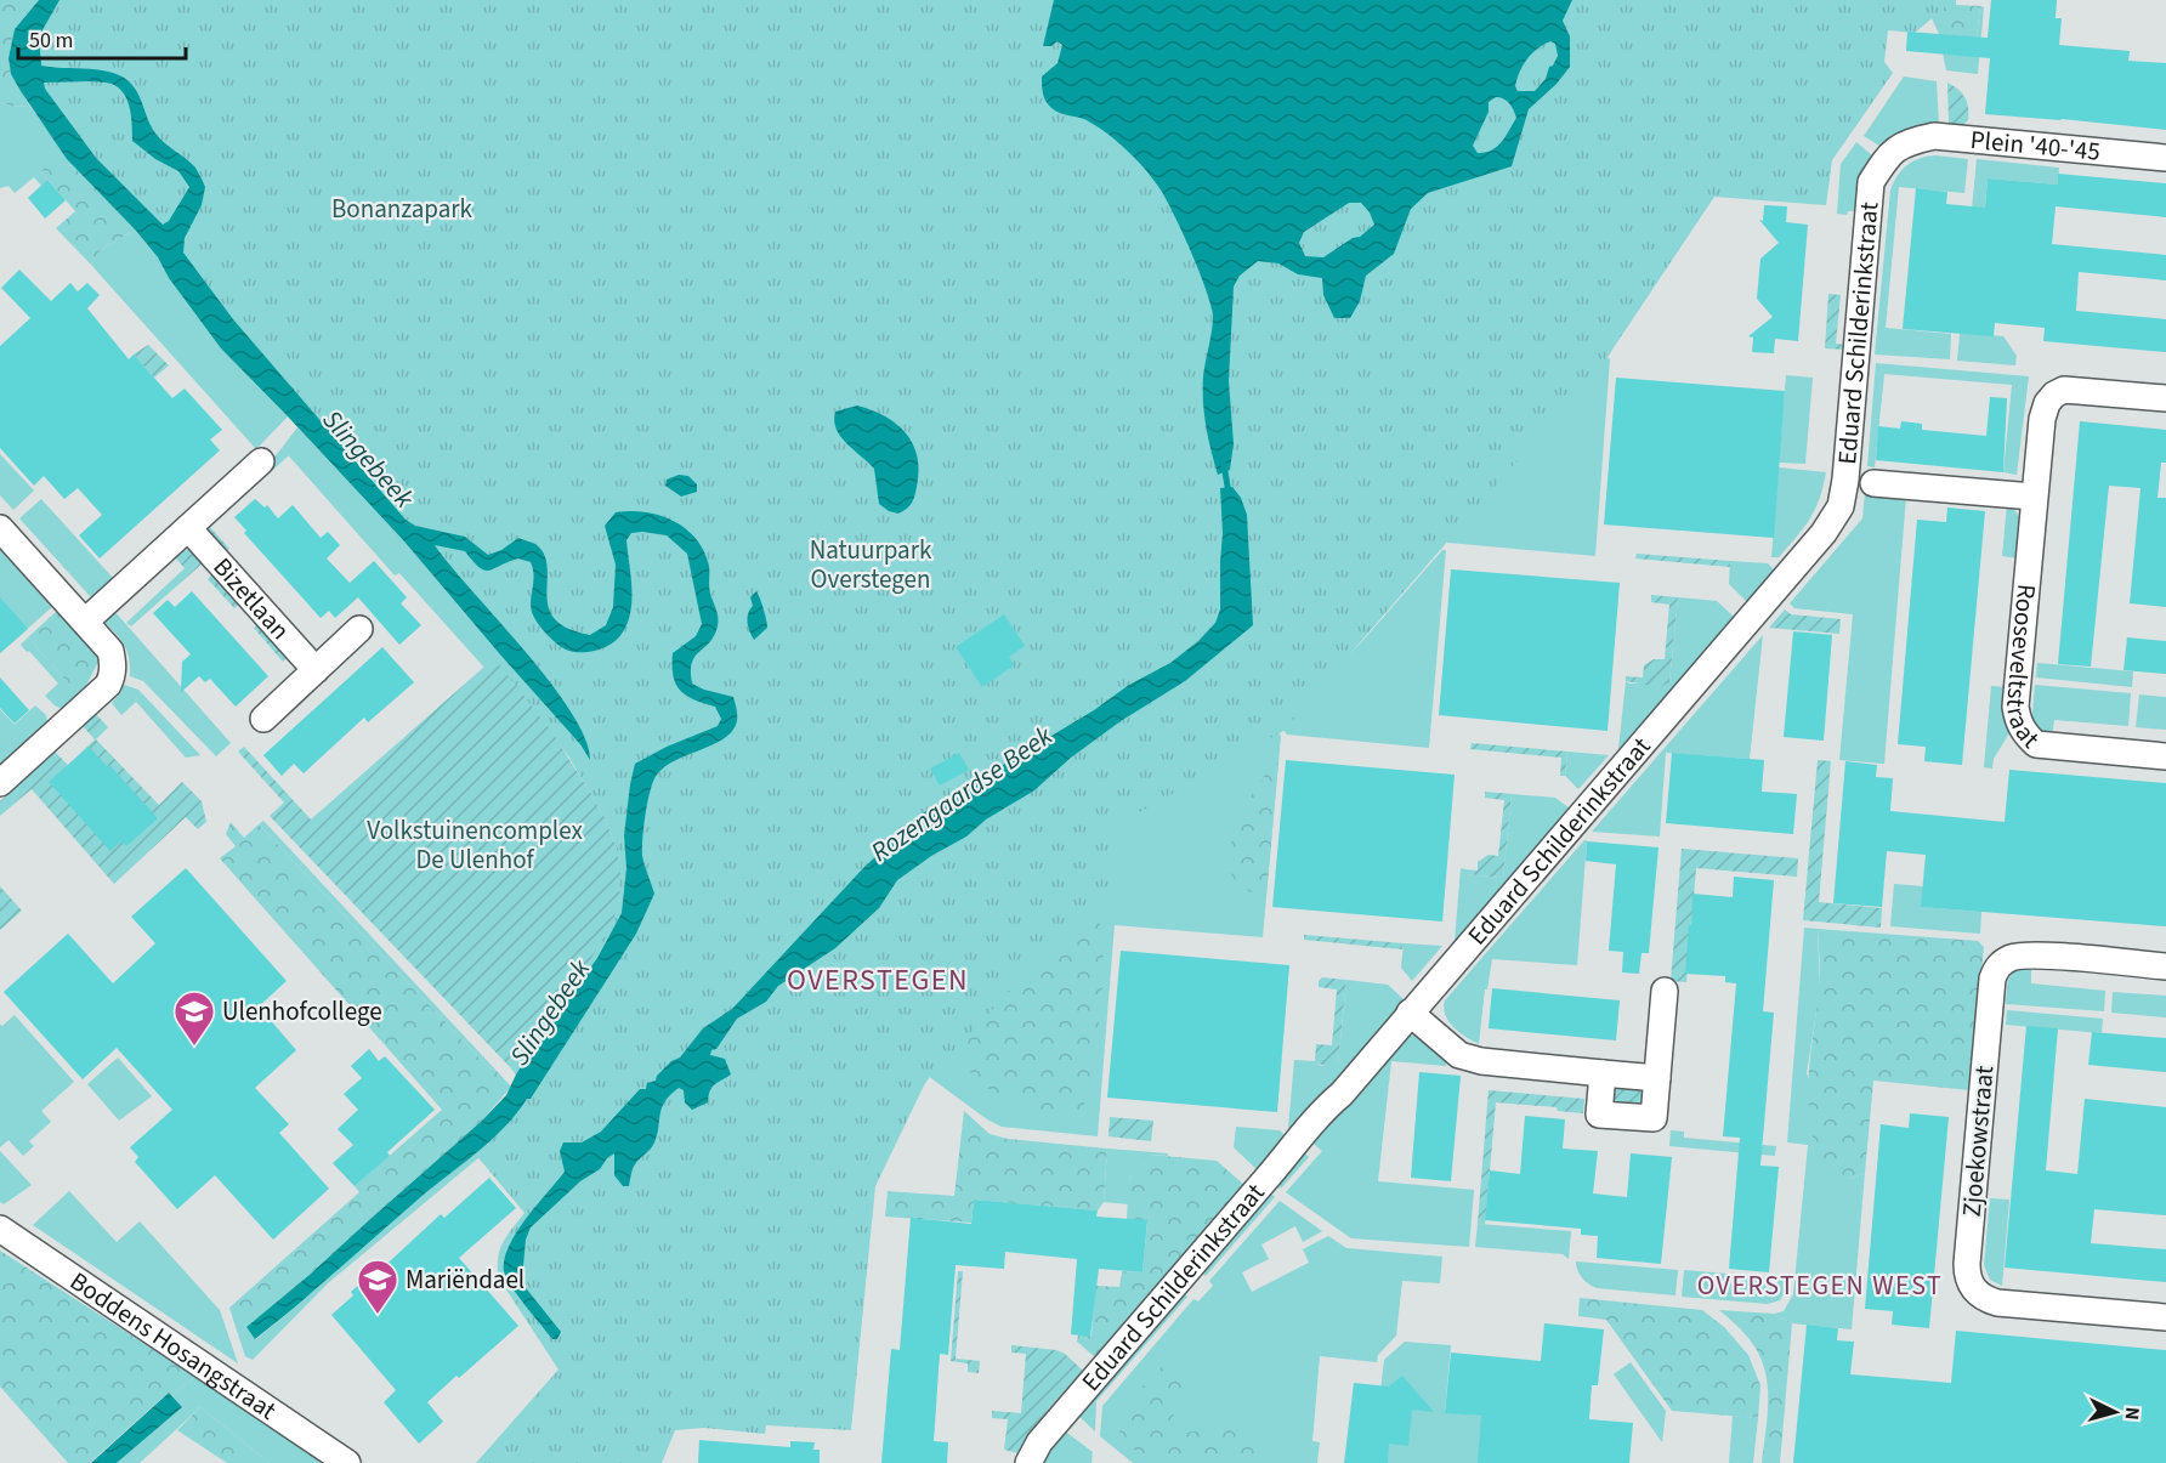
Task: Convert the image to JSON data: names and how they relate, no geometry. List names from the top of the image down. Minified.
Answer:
{"streets":{"street":["Plein '40-'45","Eduard Schilderinkstraat","Bizetlaan","Rooseveltstraat","Zjoekowstraat","Boddens Hosangstraat"]},"crossings":[["Plein '40-'45","Eduard Schilderinkstraat"]],"districts":["OVERSTEGEN","OVERSTEGEN WEST"],"water":["Slingebeek","Rozengaardse Beek"],"parks":["Bonanzapark","Natuurpark Overstegen","Volkstuinencomplex De Ulenhof"],"places":{"school or university":["Ulenhofcollege","Mariëndael"]},"scale_bar":"50 m","north":"right"}
